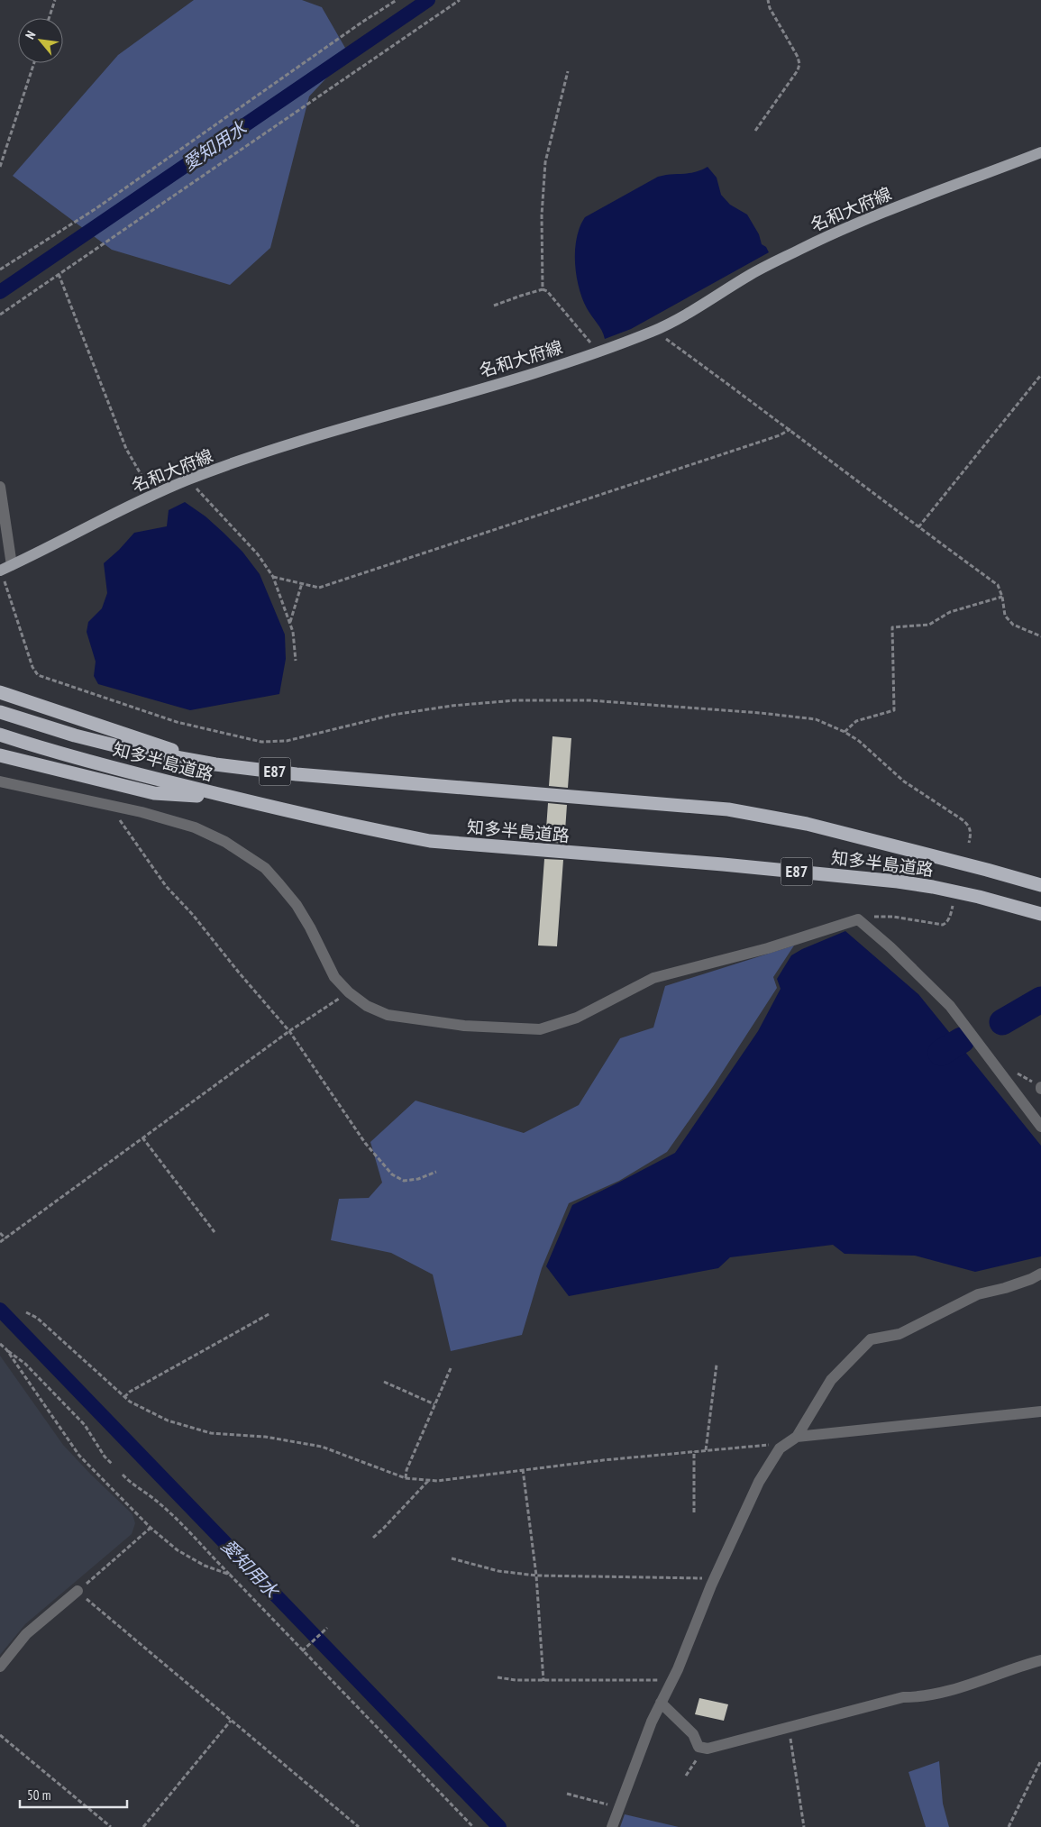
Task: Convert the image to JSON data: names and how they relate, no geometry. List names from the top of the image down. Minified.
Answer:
{"streets":{"highway":["知多半島道路","E87"],"main road":["名和大府線"]},"water":["愛知用水"],"scale_bar":"50 m","north":"top left"}
